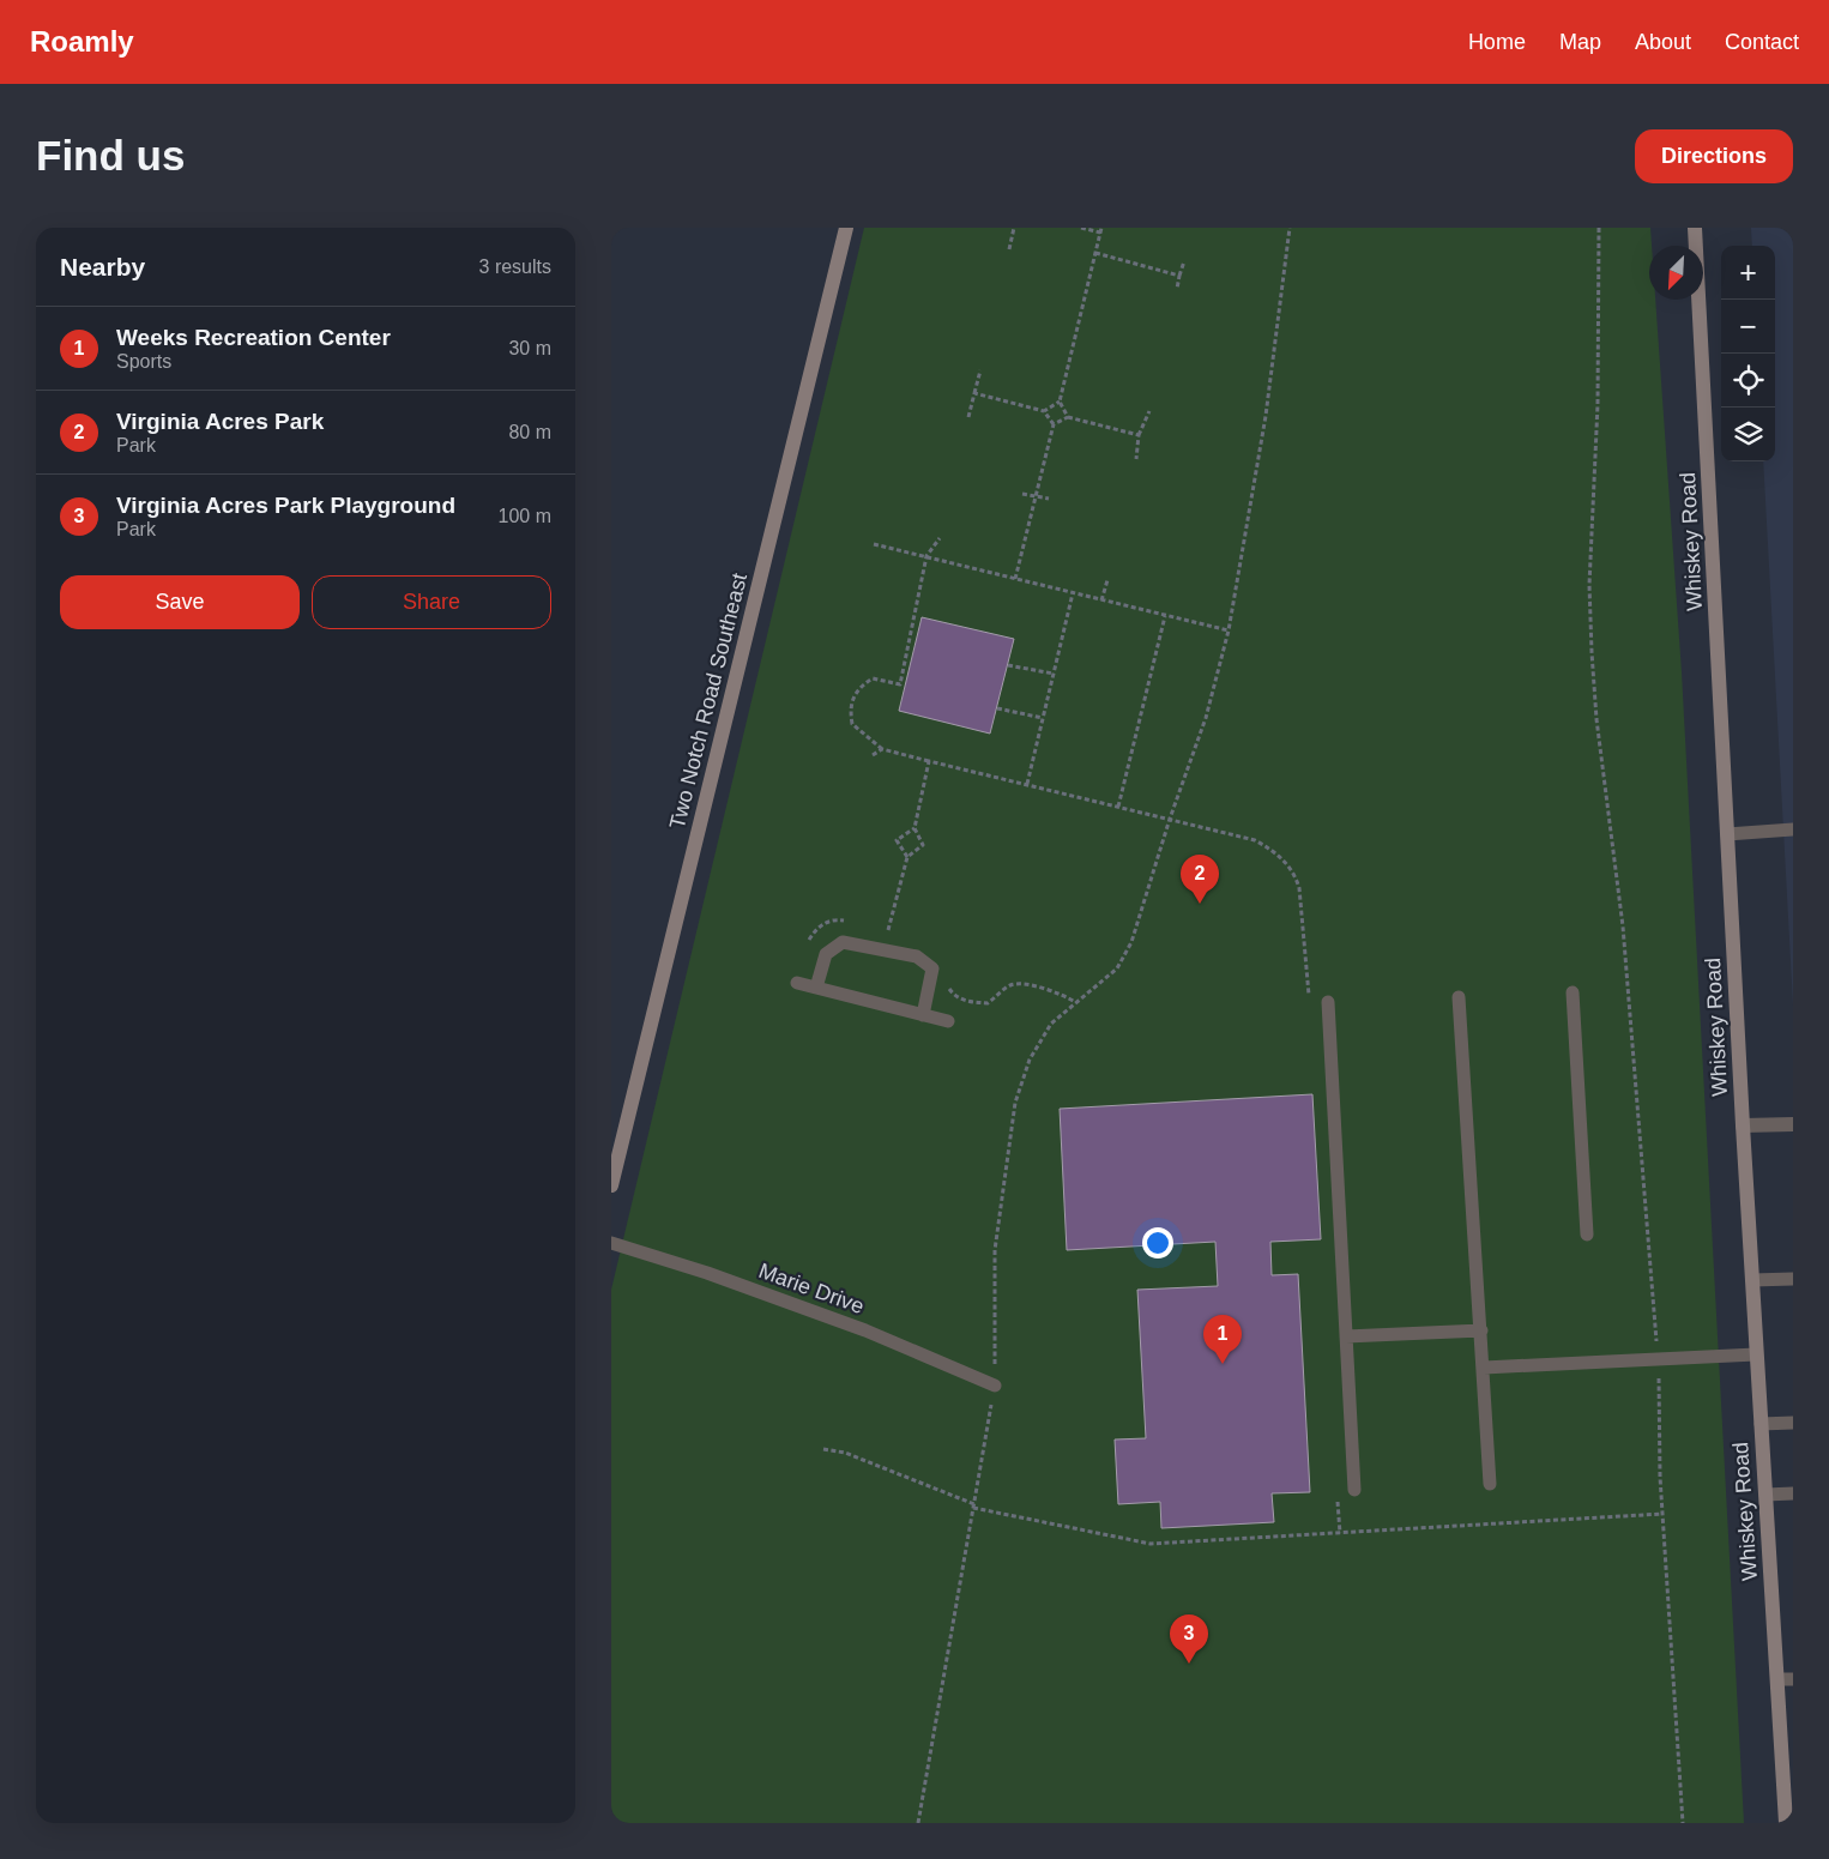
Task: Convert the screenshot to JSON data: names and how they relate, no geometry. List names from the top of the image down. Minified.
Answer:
{"streets":{"main road":["Whiskey Road","Two Notch Road Southeast"],"lane":["Marie Drive"]},"north":"bottom left","page":{"header":"Roamly","nav":["Home","Map","About","Contact"],"buttons":["Directions",["Save","Share"]],"title":"Find us","heading":["Nearby","3 results"],"map_buttons":["+","−"],"list":[{"mark":"1","name":"Weeks Recreation Center","note":"Sports","value":"30 m"},{"mark":"2","name":"Virginia Acres Park","note":"Park","value":"80 m"},{"mark":"3","name":"Virginia Acres Park Playground","note":"Park","value":"100 m"}],"pins":["2","1","3"]}}
